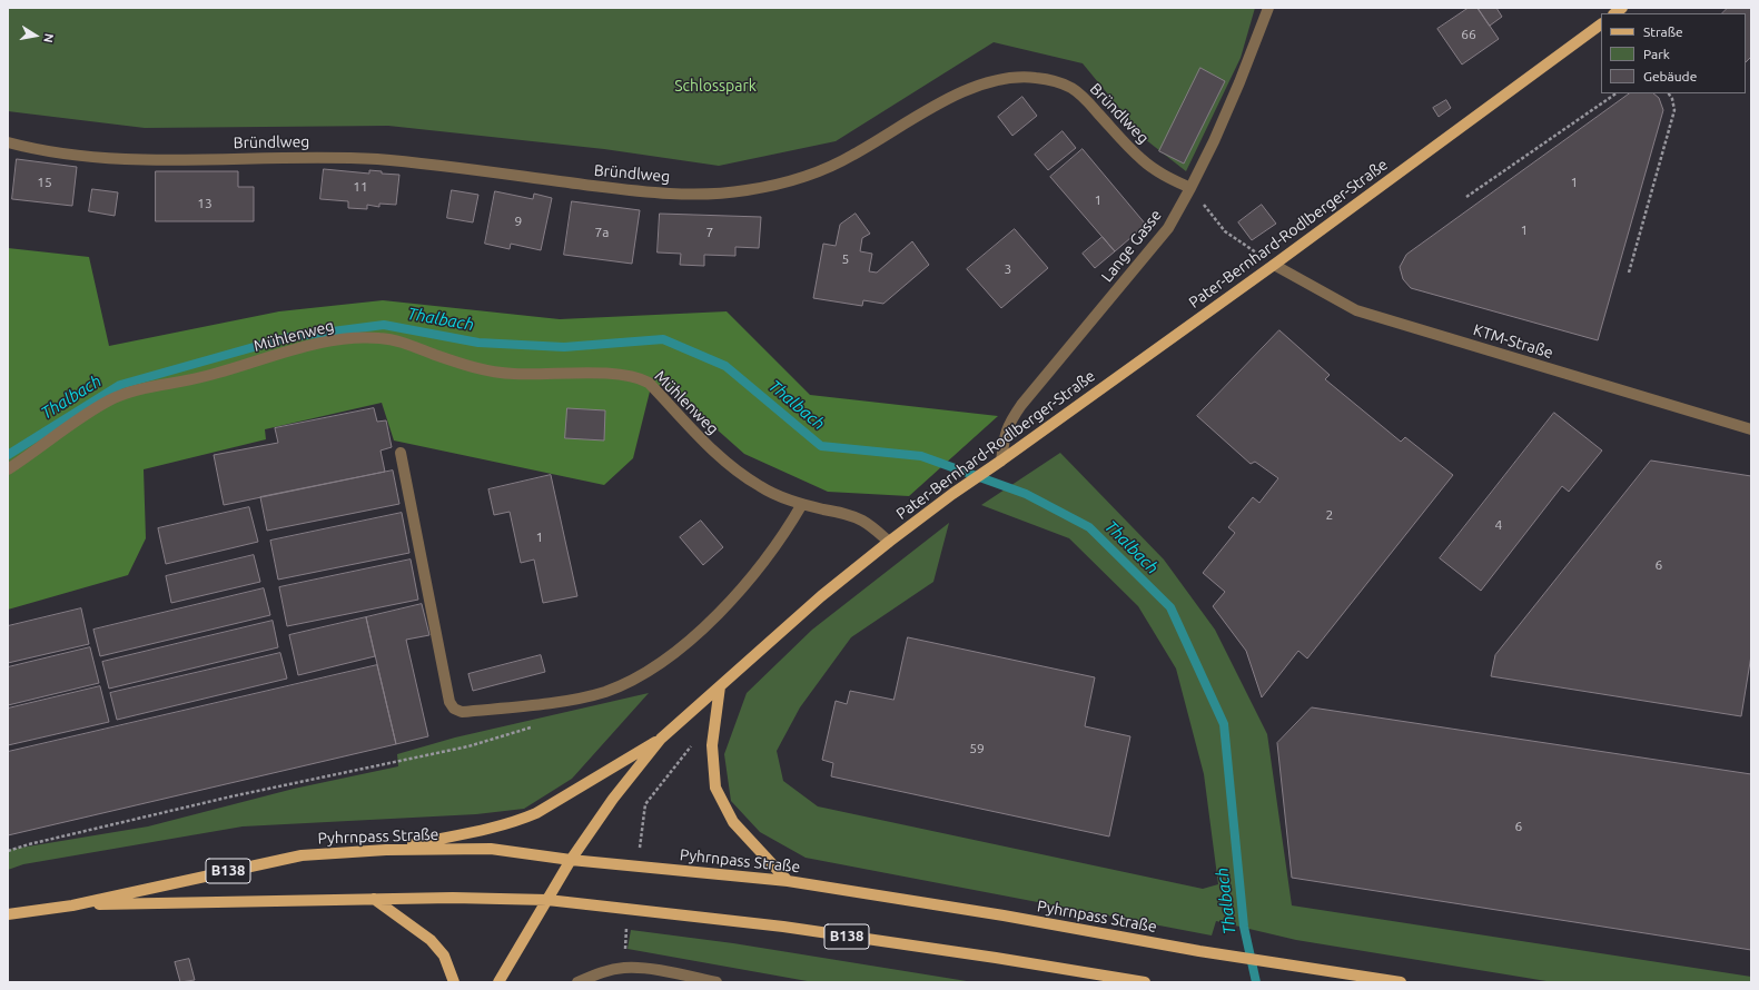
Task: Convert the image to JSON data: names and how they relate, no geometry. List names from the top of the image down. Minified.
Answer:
{"streets":{"main road":["Pater-Bernhard-Rodlberger-Straße","Pyhrnpass Straße","B138"],"street":["Bründlweg","Lange Gasse","Mühlenweg","KTM-Straße"]},"crossings":[["Bründlweg","Lange Gasse"],["Pater-Bernhard-Rodlberger-Straße","Lange Gasse"],["Pater-Bernhard-Rodlberger-Straße","Mühlenweg"],["Pater-Bernhard-Rodlberger-Straße","KTM-Straße"],["Pater-Bernhard-Rodlberger-Straße","Pyhrnpass Straße"]],"water":["Thalbach"],"parks":["Schlosspark"],"house_numbers":["66","15","1","11","1","13","9","1","7a","7","5","3","2","4","1","6","59","6"],"legend":["Straße","Park","Gebäude"],"north":"right"}
